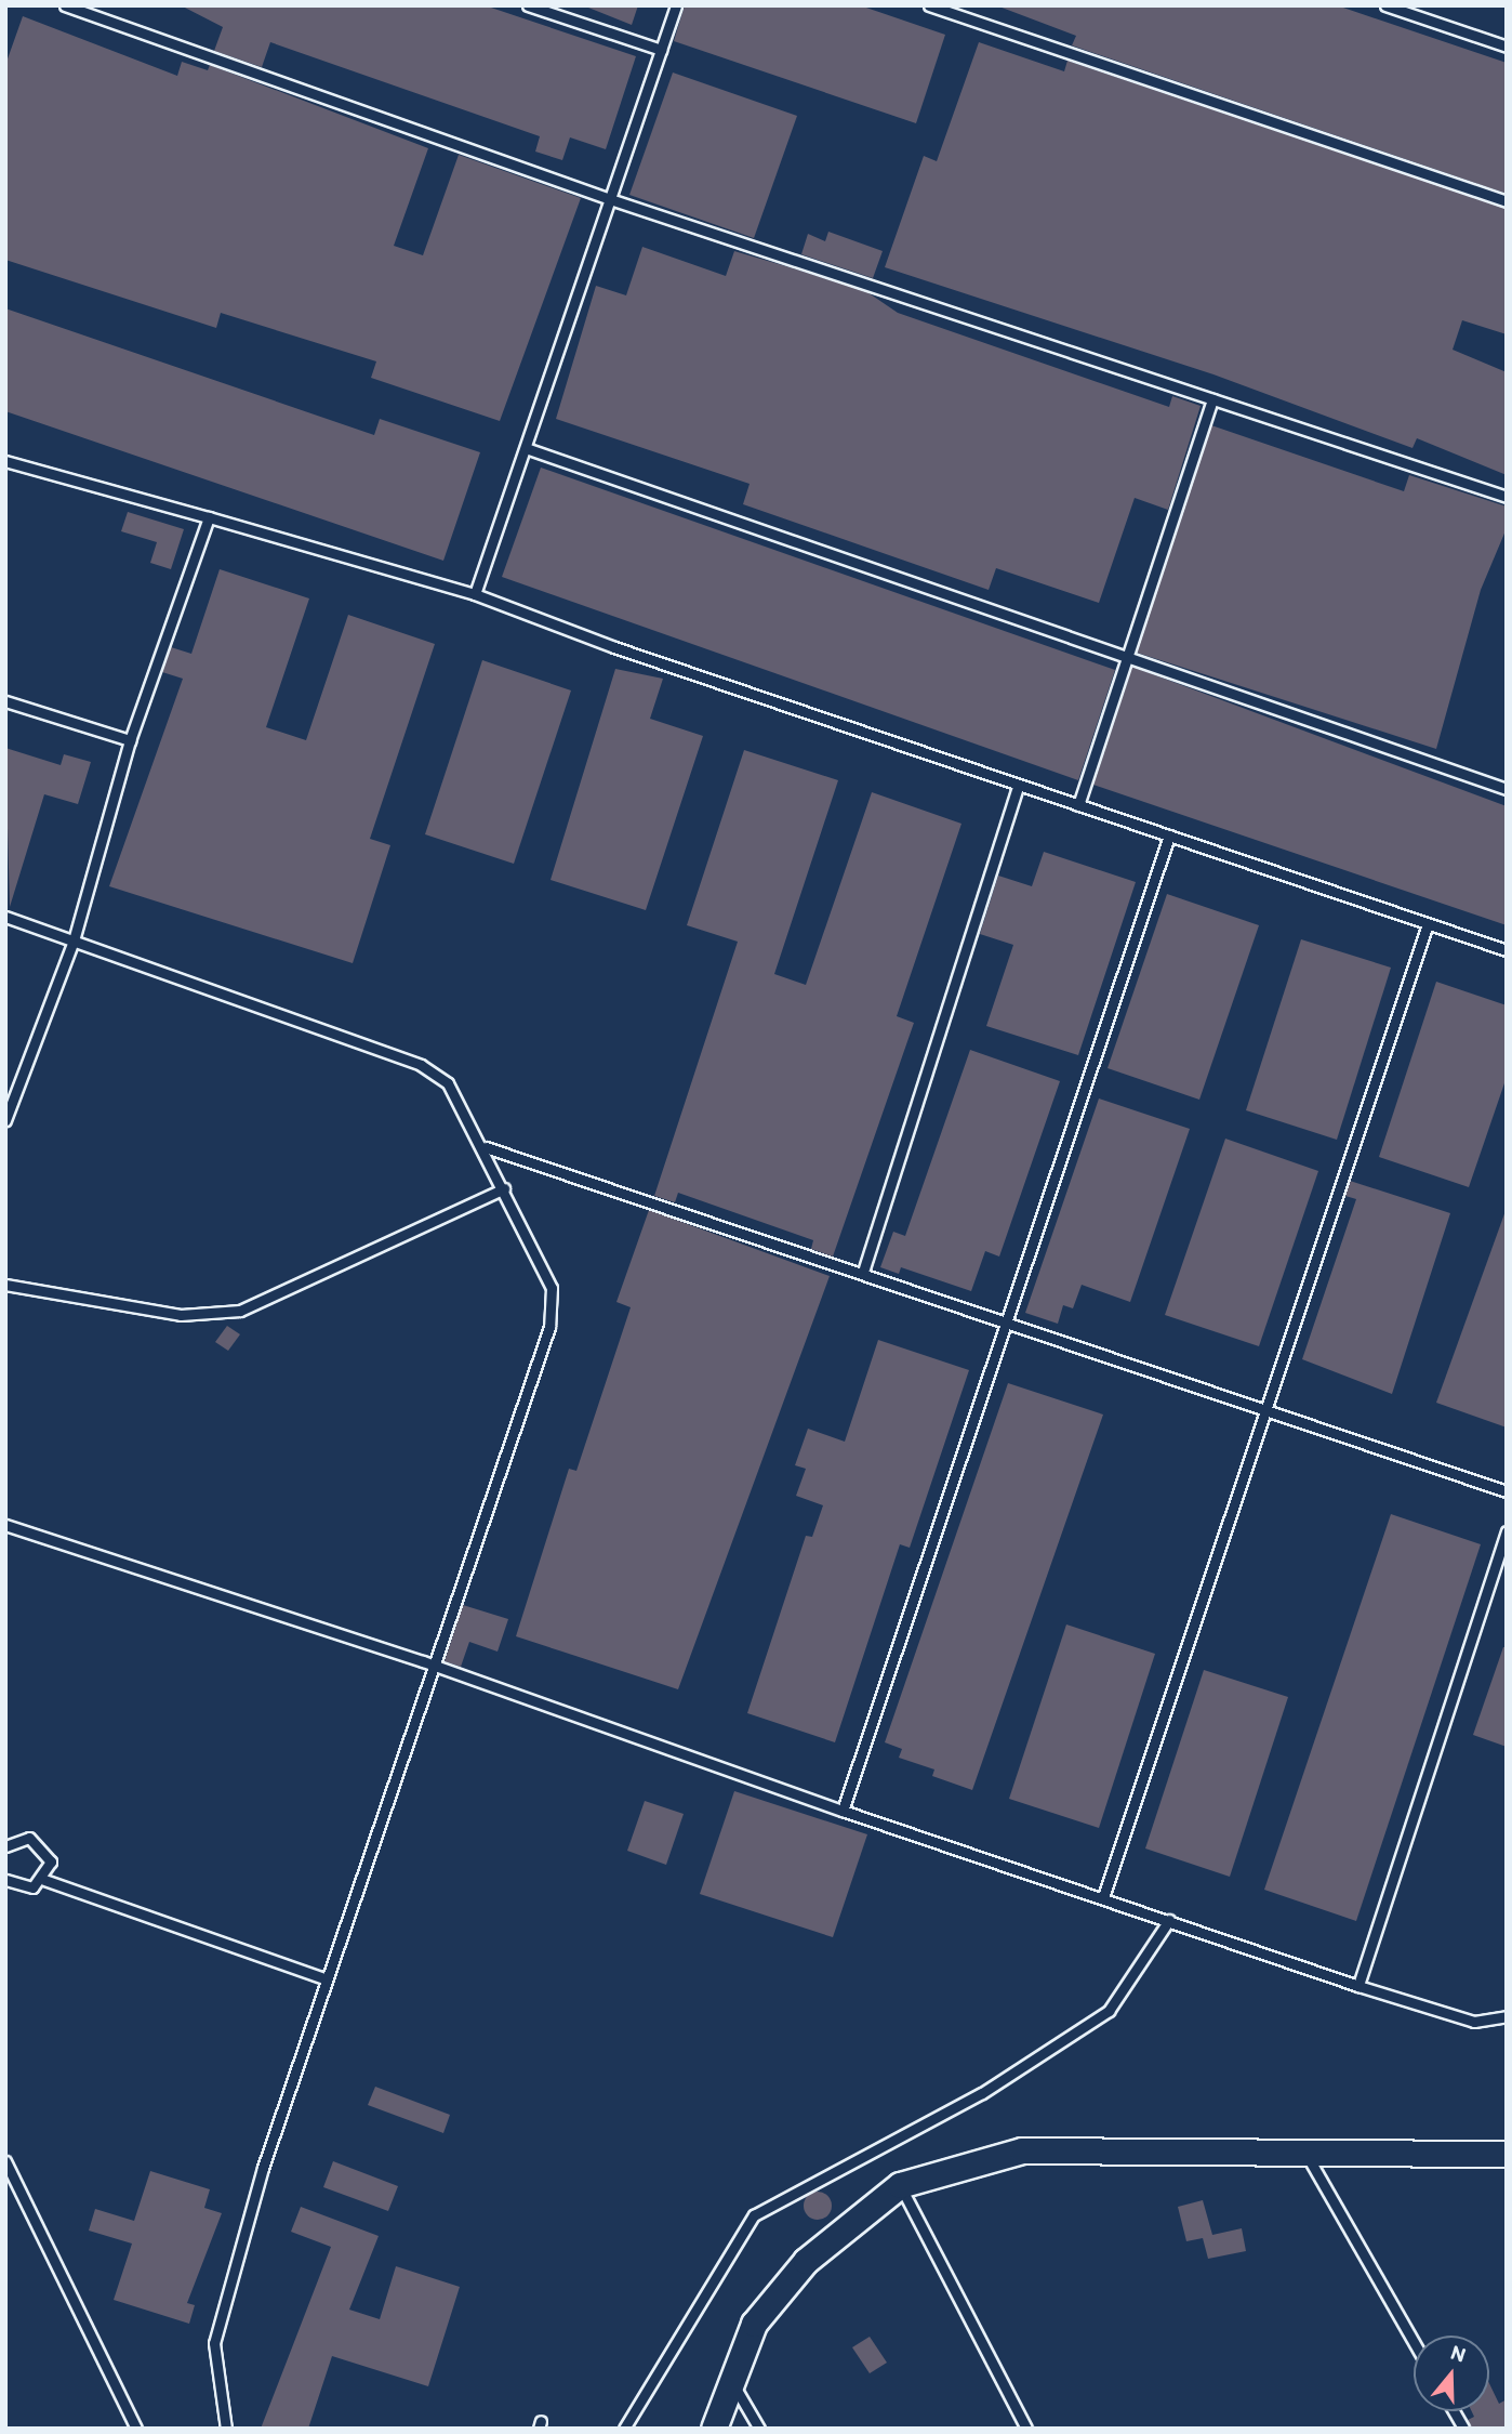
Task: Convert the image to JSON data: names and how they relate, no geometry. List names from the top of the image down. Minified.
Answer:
{"north":"top"}
